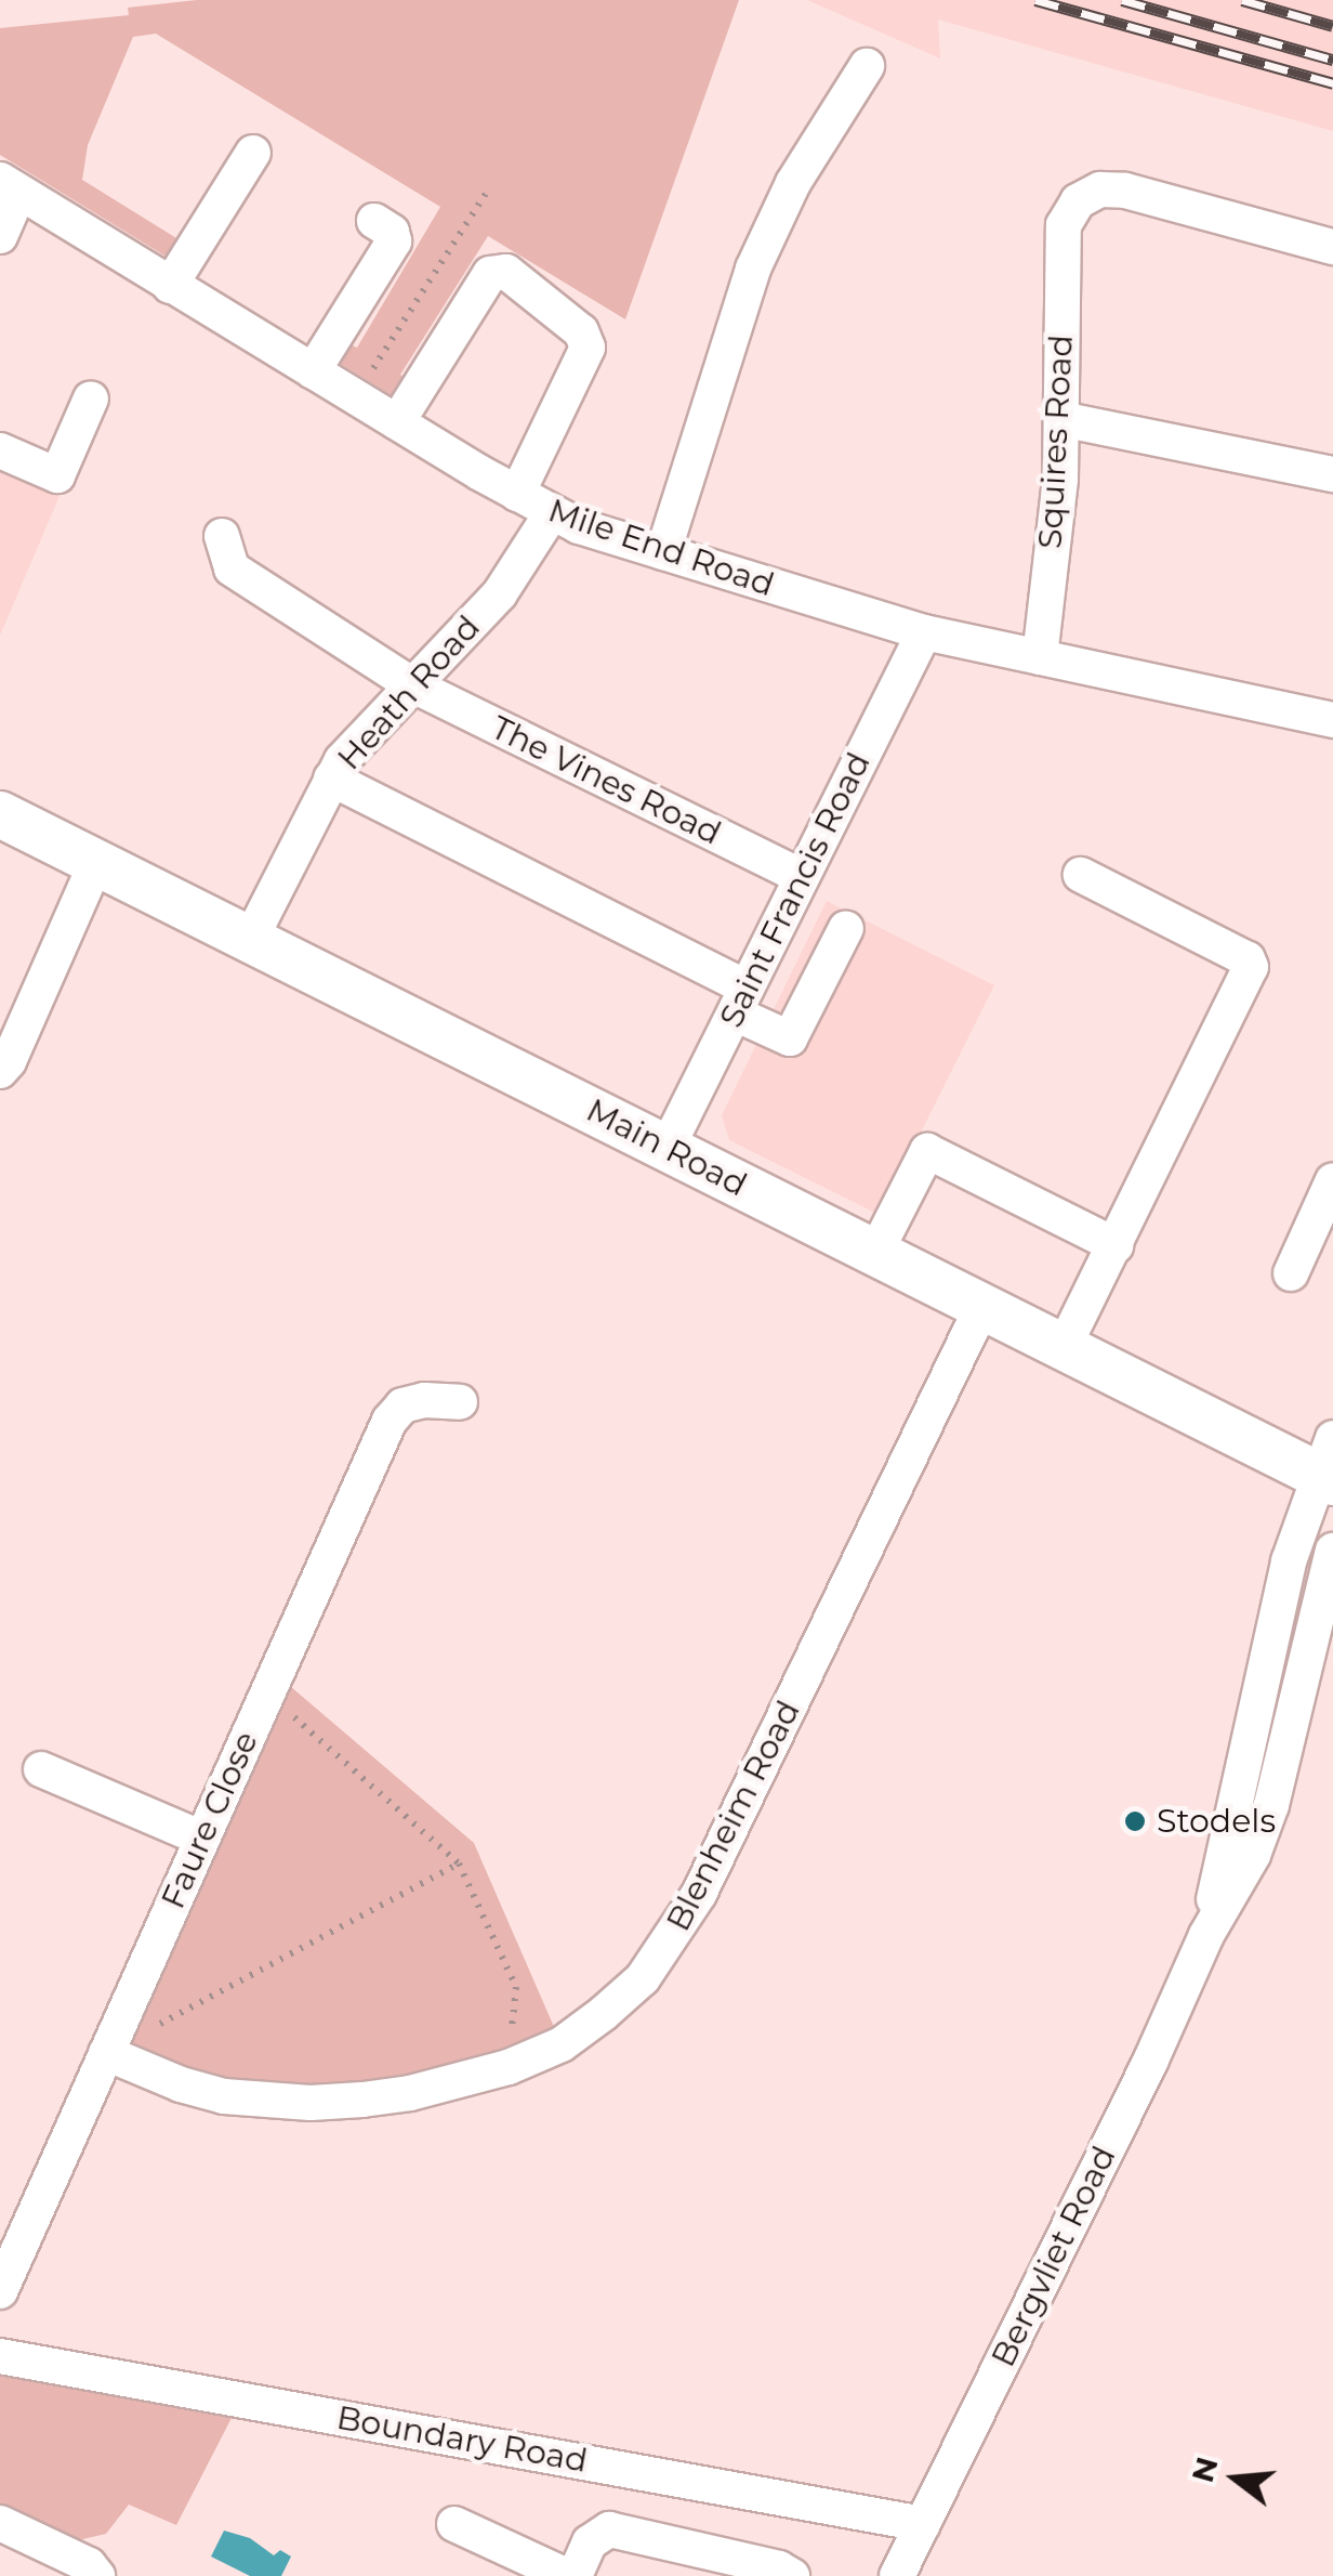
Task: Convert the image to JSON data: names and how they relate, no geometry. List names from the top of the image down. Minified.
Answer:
{"streets":{"main road":["Main Road"],"street":["Squires Road","Mile End Road","Heath Road","The Vines Road","Saint Francis Road","Blenheim Road","Faure Close","Bergvliet Road","Boundary Road"]},"crossings":[["Squires Road","Mile End Road"],["Mile End Road","Heath Road"],["Mile End Road","Saint Francis Road"],["Heath Road","The Vines Road"],["Heath Road","Main Road"],["The Vines Road","Saint Francis Road"],["Saint Francis Road","Main Road"],["Main Road","Blenheim Road"],["Main Road","Bergvliet Road"],["Blenheim Road","Faure Close"],["Bergvliet Road","Boundary Road"]],"places":["Stodels"],"north":"left"}
